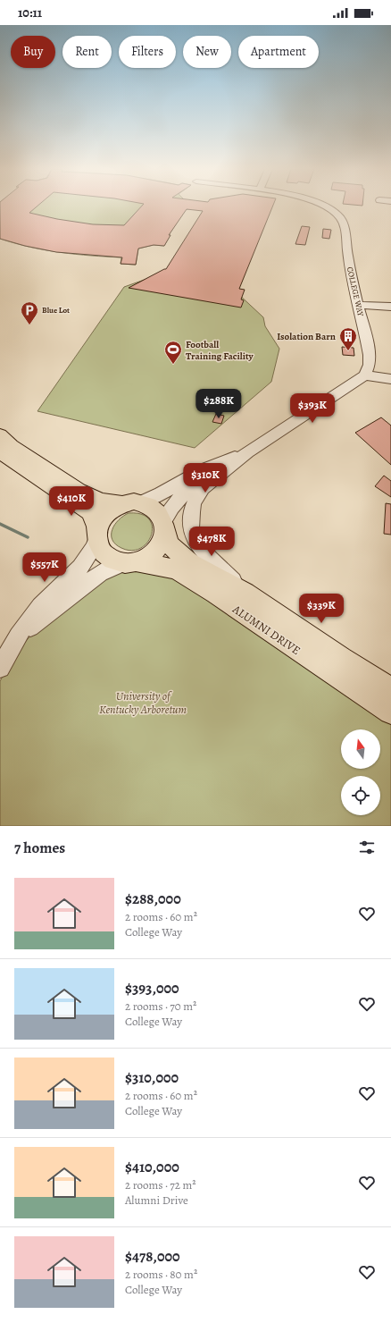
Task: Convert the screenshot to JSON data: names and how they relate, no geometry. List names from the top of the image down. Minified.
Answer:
{"streets":{"main road":["ALUMNI DRIVE"],"street":["COLLEGE WAY"]},"parks":["University of Kentucky Arboretum"],"places":{"parking":["Blue Lot"],"building":["Isolation Barn"],"sports":["Football Training Facility"]},"north":"top","page":{"status":"10:11","chip":["Buy","Rent","Filters","New","Apartment"],"price":["$288K","$393K","$310K","$410K","$478K","$557K","$339K"],"heading":"7 homes","list":[{"name":"$288,000","note":"2 rooms · 60 m² · College Way"},{"name":"$393,000","note":"2 rooms · 70 m² · College Way"},{"name":"$310,000","note":"2 rooms · 60 m² · College Way"},{"name":"$410,000","note":"2 rooms · 72 m² · Alumni Drive"},{"name":"$478,000","note":"2 rooms · 80 m² · College Way"}]}}
